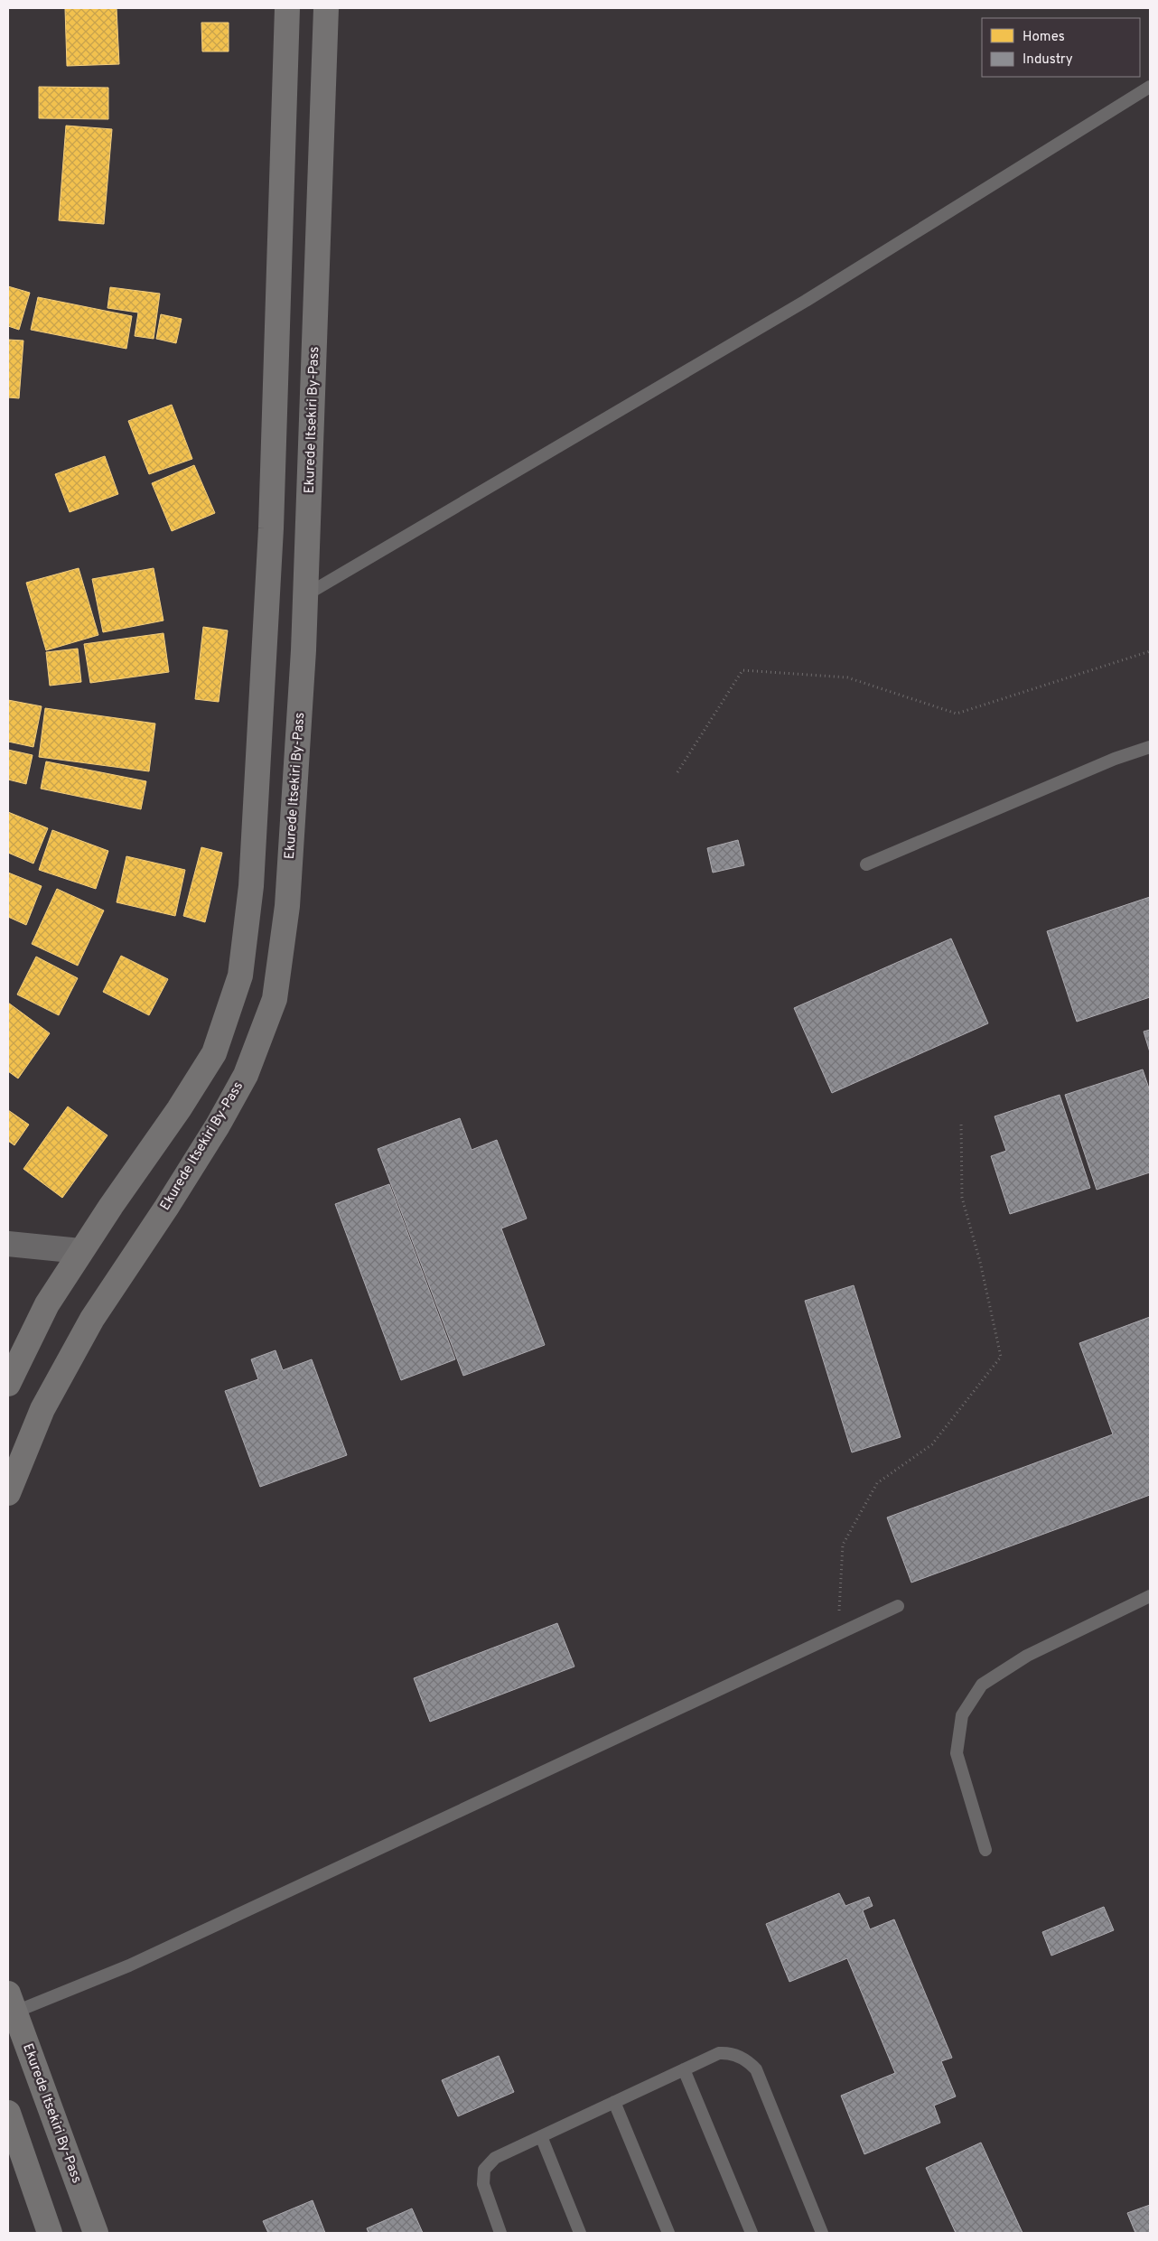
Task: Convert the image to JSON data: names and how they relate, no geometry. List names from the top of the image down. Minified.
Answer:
{"streets":{"main road":["Ekurede Itsekiri By-Pass"]},"legend":["Homes","Industry"]}
